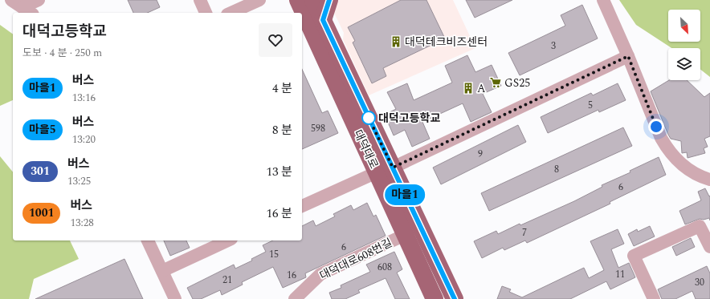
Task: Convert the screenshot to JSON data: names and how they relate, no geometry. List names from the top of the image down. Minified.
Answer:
{"streets":{"main road":["대덕대로"],"street":["대덕대로608번길"]},"crossings":[["대덕대로","대덕대로608번길"]],"places":{"building":["대덕테크비즈센터","A"],"supermarket":["GS25"],"other":["대덕고등학교"]},"lines":["bus line 마을1"],"house_numbers":["3","5","598","9","8","6","7","6","15","608","11","16","21","30"],"north":"bottom right","page":{"on_map":"마을1","heading":["대덕고등학교","도보 · 4 분 · 250 m"],"list":[{"mark":"마을1","name":"버스","note":"13:16","value":"4 분"},{"mark":"마을5","name":"버스","note":"13:20","value":"8 분"},{"mark":"301","name":"버스","note":"13:25","value":"13 분"},{"mark":"1001","name":"버스","note":"13:28","value":"16 분"}]}}
